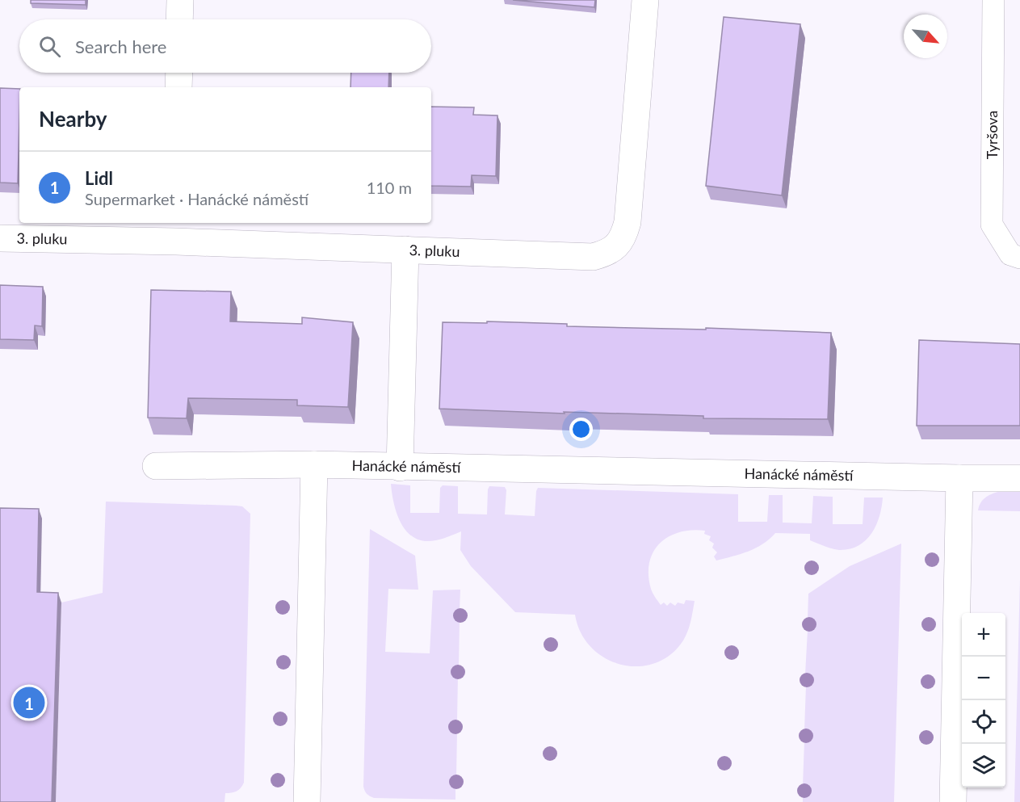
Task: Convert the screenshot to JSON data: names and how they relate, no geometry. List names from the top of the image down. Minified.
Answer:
{"streets":{"street":["3. pluku","Hanácké náměstí"],"lane":["Tyršova"]},"north":"bottom right","page":{"search":"Search here","heading":"Nearby","list":[{"mark":"1","name":"Lidl","note":"Supermarket · Hanácké náměstí","value":"110 m"}],"map_buttons":["+","−"],"pins":"1"}}
